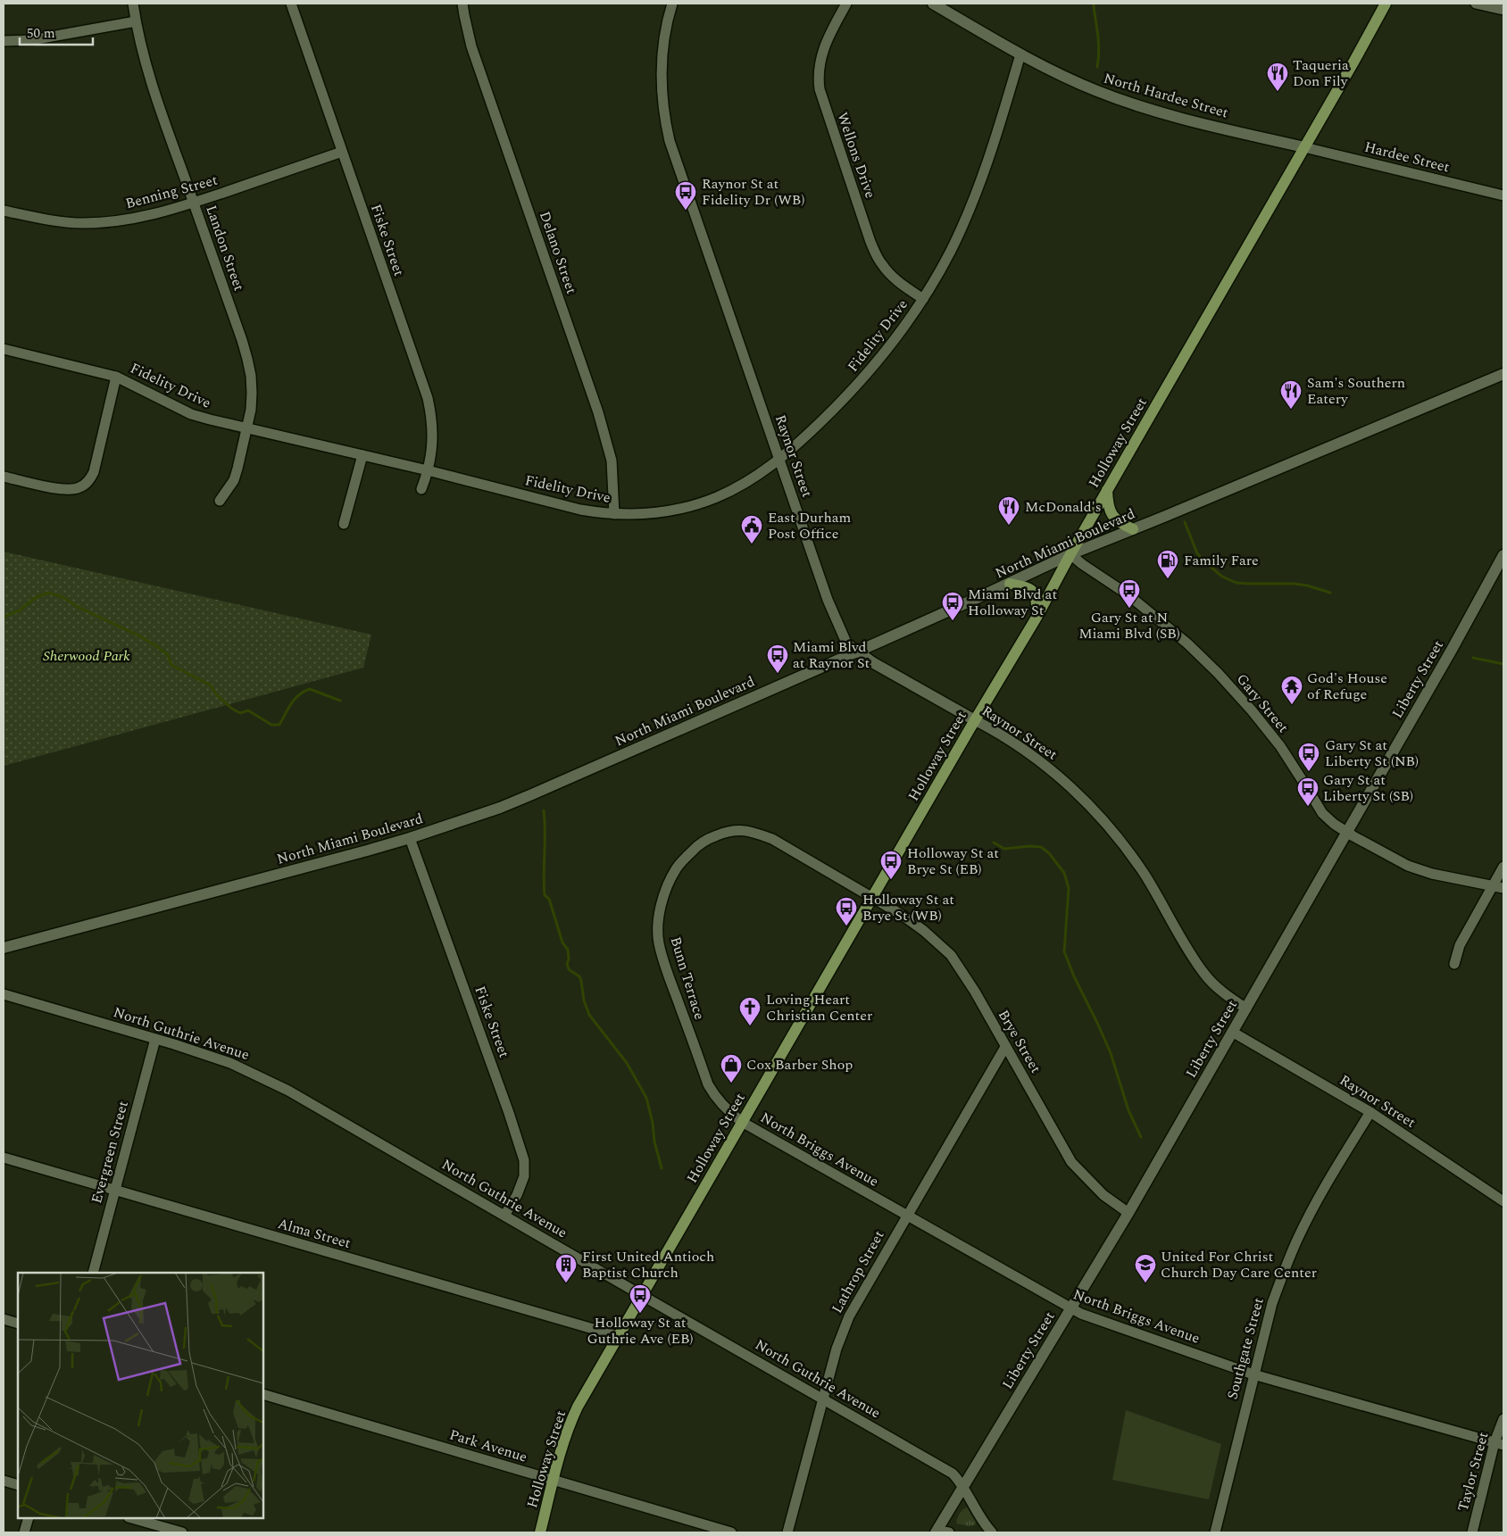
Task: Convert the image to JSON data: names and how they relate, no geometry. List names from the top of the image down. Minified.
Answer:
{"streets":{"main road":["Holloway Street"],"street":["North Hardee Street","Wellons Drive","Hardee Street","Benning Street","Fiske Street","Landon Street","Delano Street","Fidelity Drive","Raynor Street","North Miami Boulevard","Liberty Street","Gary Street","Bunn Terrace","North Guthrie Avenue","Brye Street","North Briggs Avenue","Evergreen Street","Alma Street","Lathrop Street","Southgate Street","Park Avenue","Taylor Street"]},"crossings":[["North Hardee Street","Hardee Street"],["North Hardee Street","Fidelity Drive"],["North Hardee Street","Holloway Street"],["Wellons Drive","Fidelity Drive"],["Hardee Street","Holloway Street"],["Benning Street","Fiske Street"],["Benning Street","Landon Street"],["Fiske Street","Fidelity Drive"],["Fiske Street","North Miami Boulevard"],["Fiske Street","North Guthrie Avenue"],["Landon Street","Fidelity Drive"],["Delano Street","Fidelity Drive"],["Fidelity Drive","Raynor Street"],["Holloway Street","Raynor Street"],["Holloway Street","North Miami Boulevard"],["Holloway Street","Gary Street"],["Holloway Street","Bunn Terrace"],["Holloway Street","North Guthrie Avenue"],["Holloway Street","Brye Street"],["Holloway Street","North Briggs Avenue"],["Holloway Street","Alma Street"],["Holloway Street","Park Avenue"],["Raynor Street","North Miami Boulevard"],["Raynor Street","Liberty Street"],["Raynor Street","Southgate Street"],["North Miami Boulevard","Gary Street"],["Liberty Street","Gary Street"],["Liberty Street","North Guthrie Avenue"],["Liberty Street","Brye Street"],["Liberty Street","North Briggs Avenue"],["Bunn Terrace","Brye Street"],["Bunn Terrace","North Briggs Avenue"],["North Guthrie Avenue","Evergreen Street"],["North Guthrie Avenue","Lathrop Street"],["Brye Street","Lathrop Street"],["North Briggs Avenue","Lathrop Street"],["North Briggs Avenue","Southgate Street"],["North Briggs Avenue","Taylor Street"],["Evergreen Street","Alma Street"]],"parks":["Sherwood Park"],"places":{"restaurant":["Taqueria Don Fily","Sam's Southern Eatery","McDonald's"],"bus stop":["Raynor St at Fidelity Dr (WB)","Gary St at N Miami Blvd (SB)","Miami Blvd at Holloway St","Miami Blvd at Raynor St","Gary St at Liberty St (NB)","Gary St at Liberty St (SB)","Holloway St at Brye St (EB)","Holloway St at Brye St (WB)","Holloway St at Guthrie Ave (EB)"],"public building":["East Durham Post Office"],"fuel station":["Family Fare"],"temple":["God's House of Refuge"],"church":["Loving Heart Christian Center"],"shop":["Cox Barber Shop"],"building":["First United Antioch Baptist Church"],"school or university":["United For Christ Church Day Care Center"]},"scale_bar":"50 m"}
